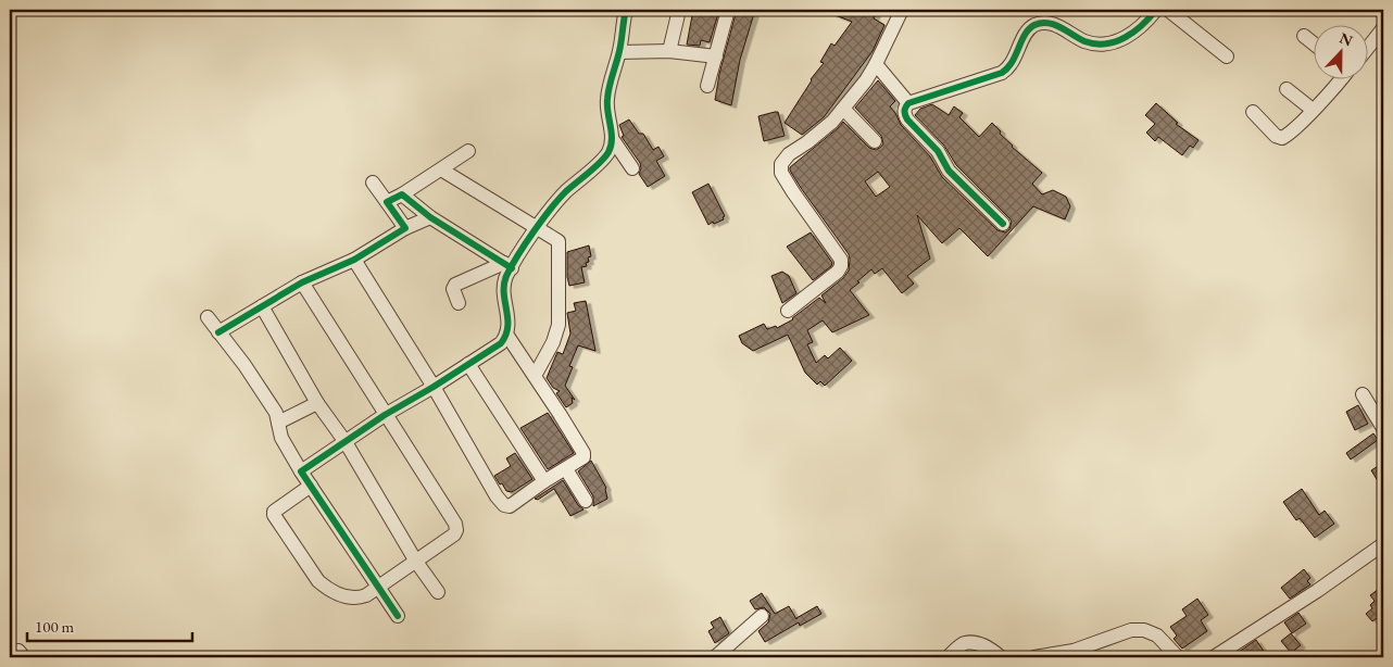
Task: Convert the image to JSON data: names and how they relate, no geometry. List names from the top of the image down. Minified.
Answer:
{"scale_bar":"100 m","north":"top"}
